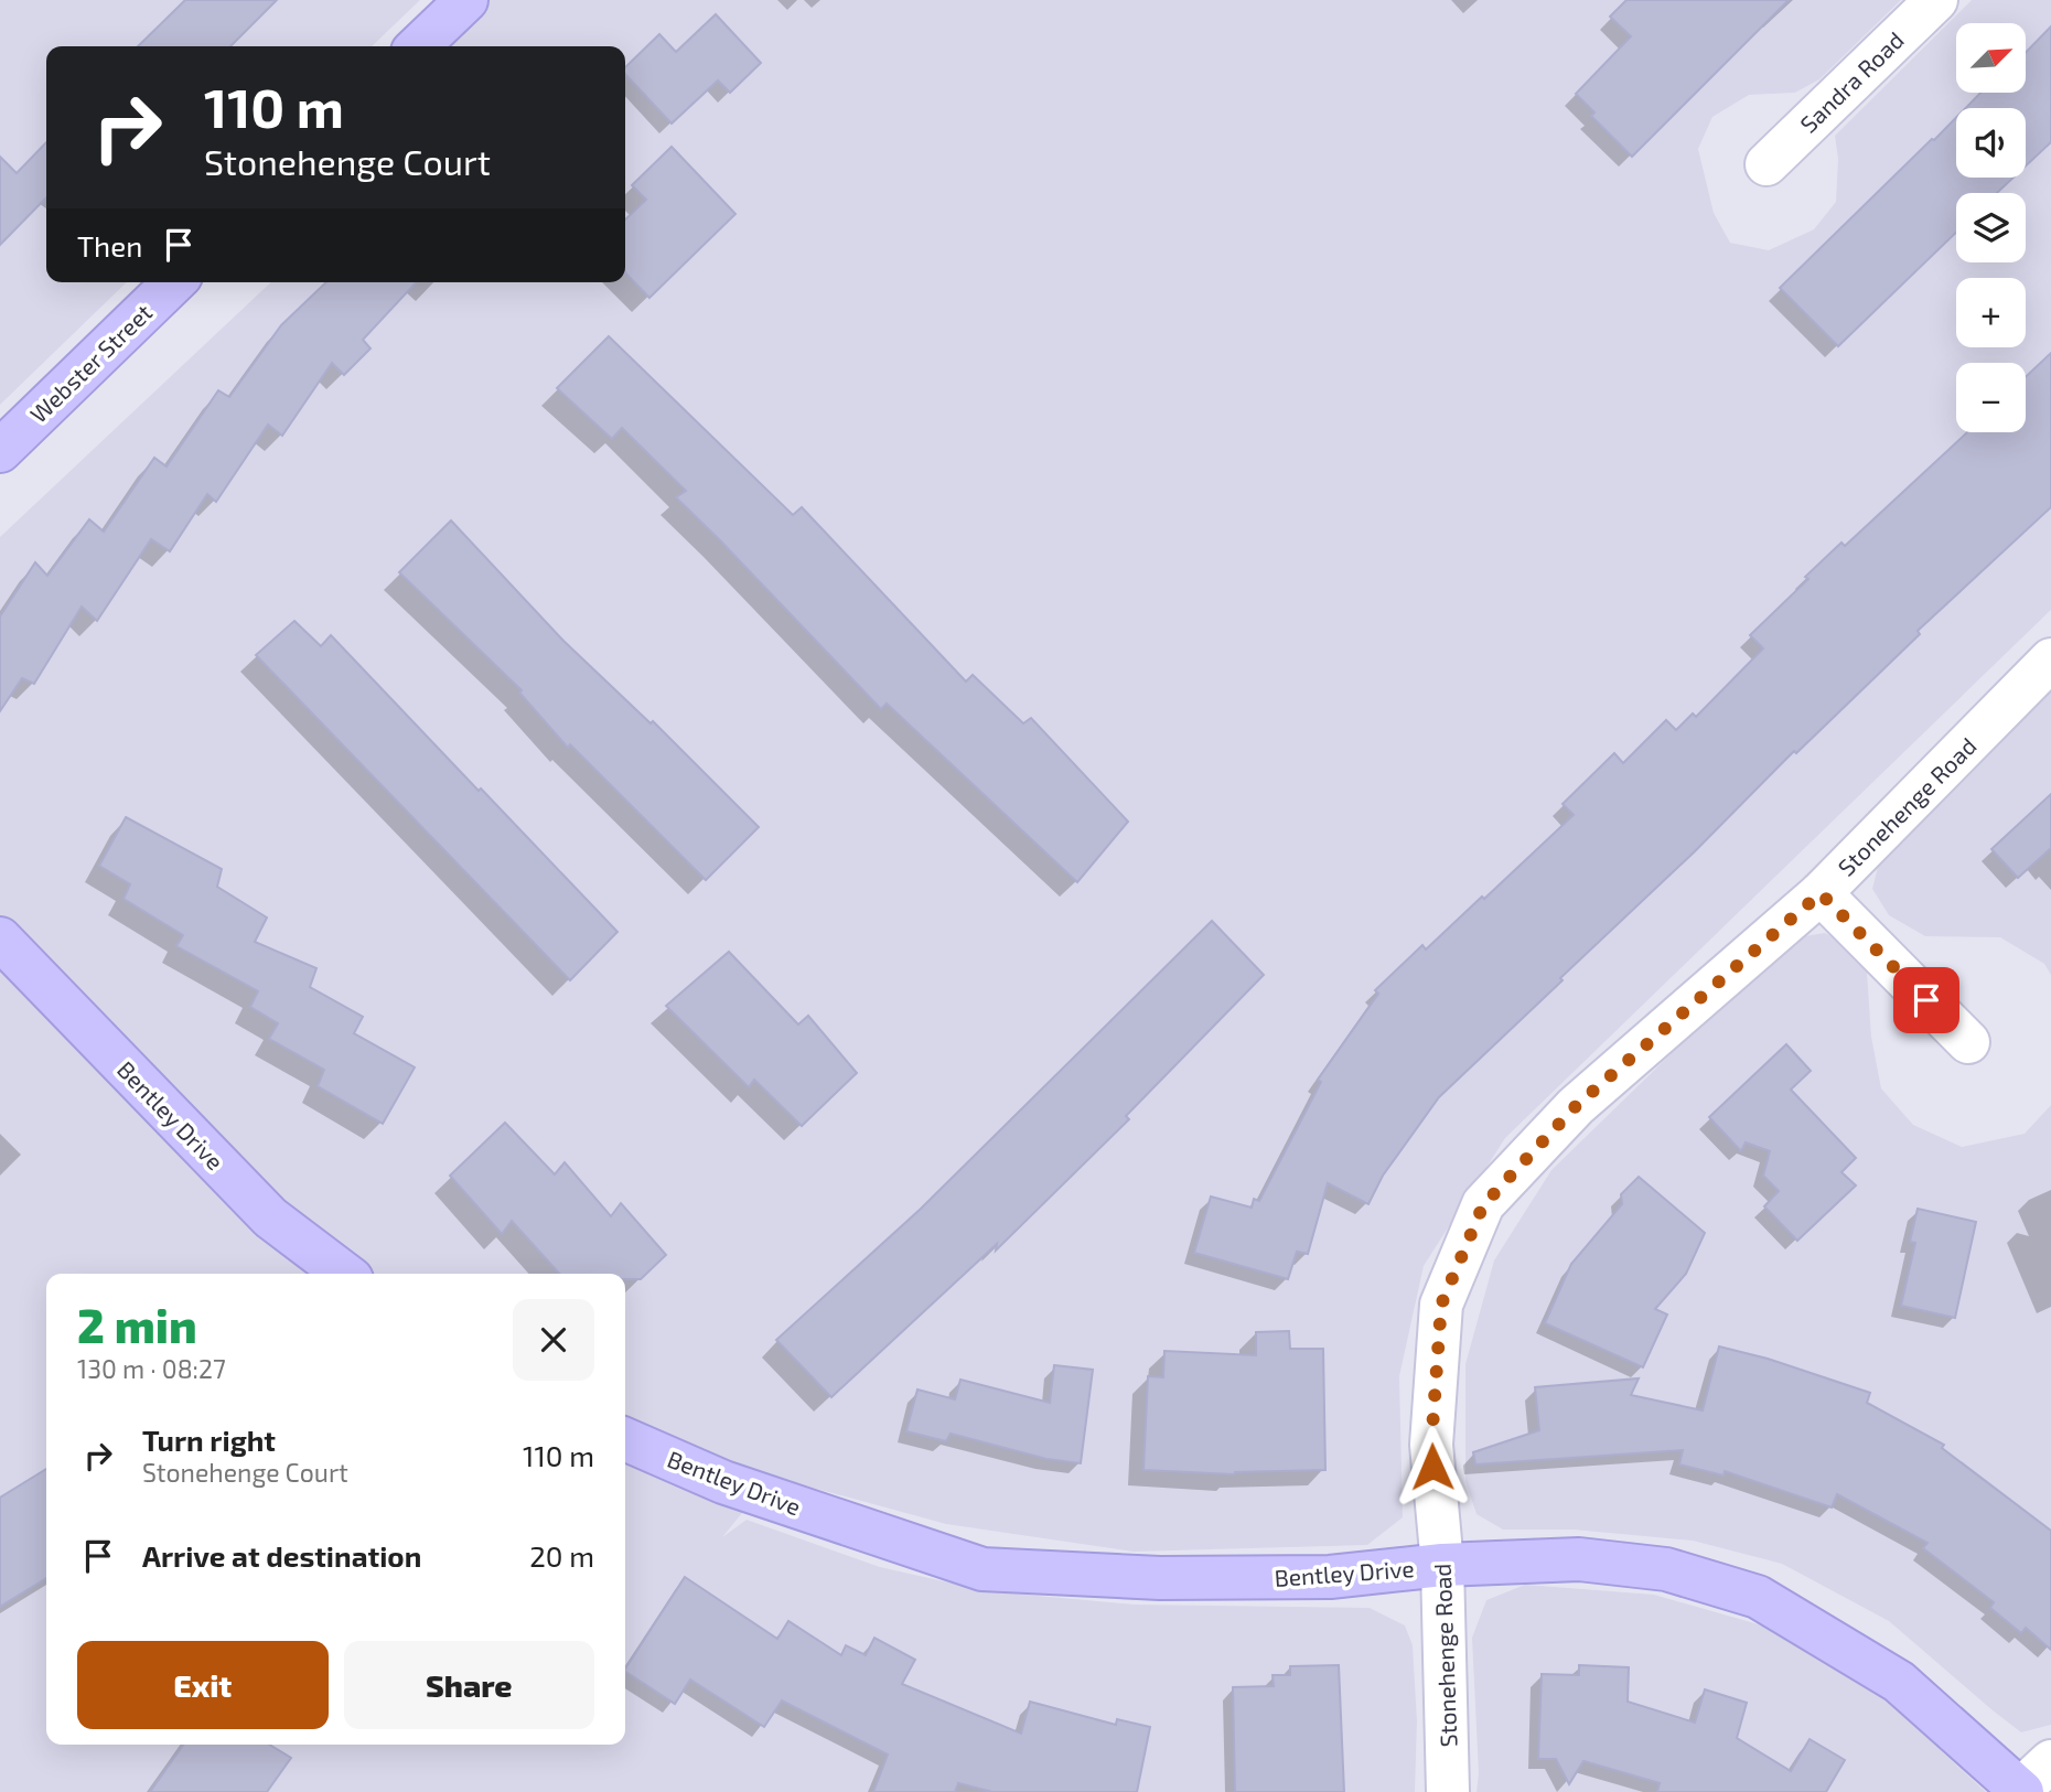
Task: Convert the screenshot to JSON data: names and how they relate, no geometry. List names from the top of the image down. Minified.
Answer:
{"streets":{"street":["Sandra Road","Webster Street","Stonehenge Road","Bentley Drive"]},"crossings":[["Stonehenge Road","Bentley Drive"]],"north":"top right","page":{"map_buttons":["+","−"],"turn":["110 m","Stonehenge Court"],"then":"Then","heading":["2 min","130 m · 08:27"],"list":[{"name":"Turn right","note":"Stonehenge Court","value":"110 m"},{"name":"Arrive at destination","value":"20 m"}],"buttons":["Exit","Share"]}}
